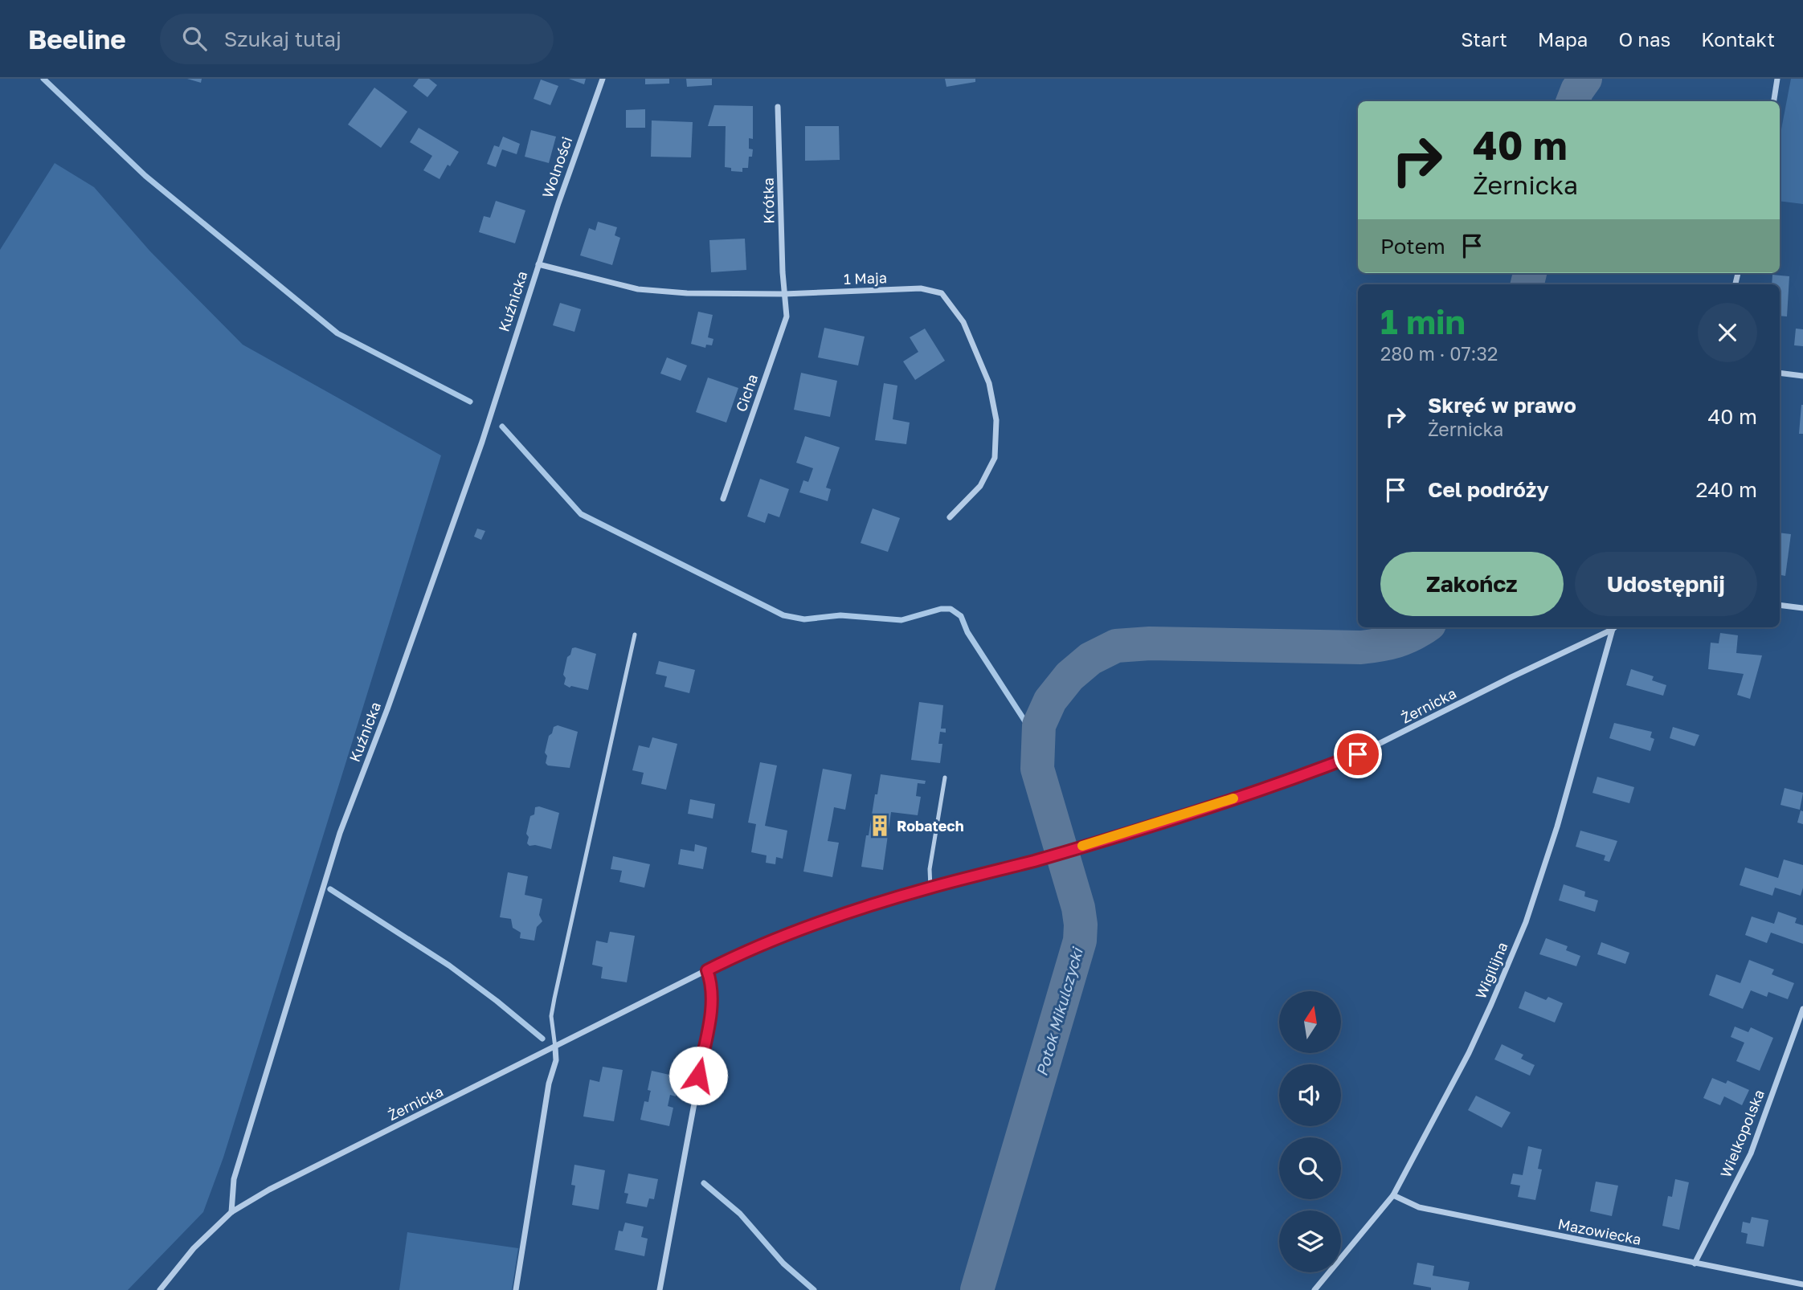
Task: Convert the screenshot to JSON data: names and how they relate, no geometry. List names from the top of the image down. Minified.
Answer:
{"streets":{"street":["Wolności","Krótka","1 Maja","Kuźnicka","Cicha","Żernicka","Wigilijna","Wielkopolska","Mazowiecka"]},"crossings":[["Wolności","1 Maja"],["Wolności","Kuźnicka"],["Krótka","1 Maja"],["Krótka","Cicha"],["1 Maja","Kuźnicka"],["1 Maja","Cicha"],["Kuźnicka","Żernicka"],["Wigilijna","Mazowiecka"],["Wielkopolska","Mazowiecka"]],"water":["Potok Mikulczycki"],"places":{"building":["Robatech"]},"north":"top","page":{"header":"Beeline","search":"Szukaj tutaj","nav":["Start","Mapa","O nas","Kontakt"],"turn":["40 m","Żernicka"],"then":"Potem","heading":["1 min","280 m · 07:32"],"list":[{"name":"Skręć w prawo","note":"Żernicka","value":"40 m"},{"name":"Cel podróży","value":"240 m"}],"buttons":["Zakończ","Udostępnij"]}}
